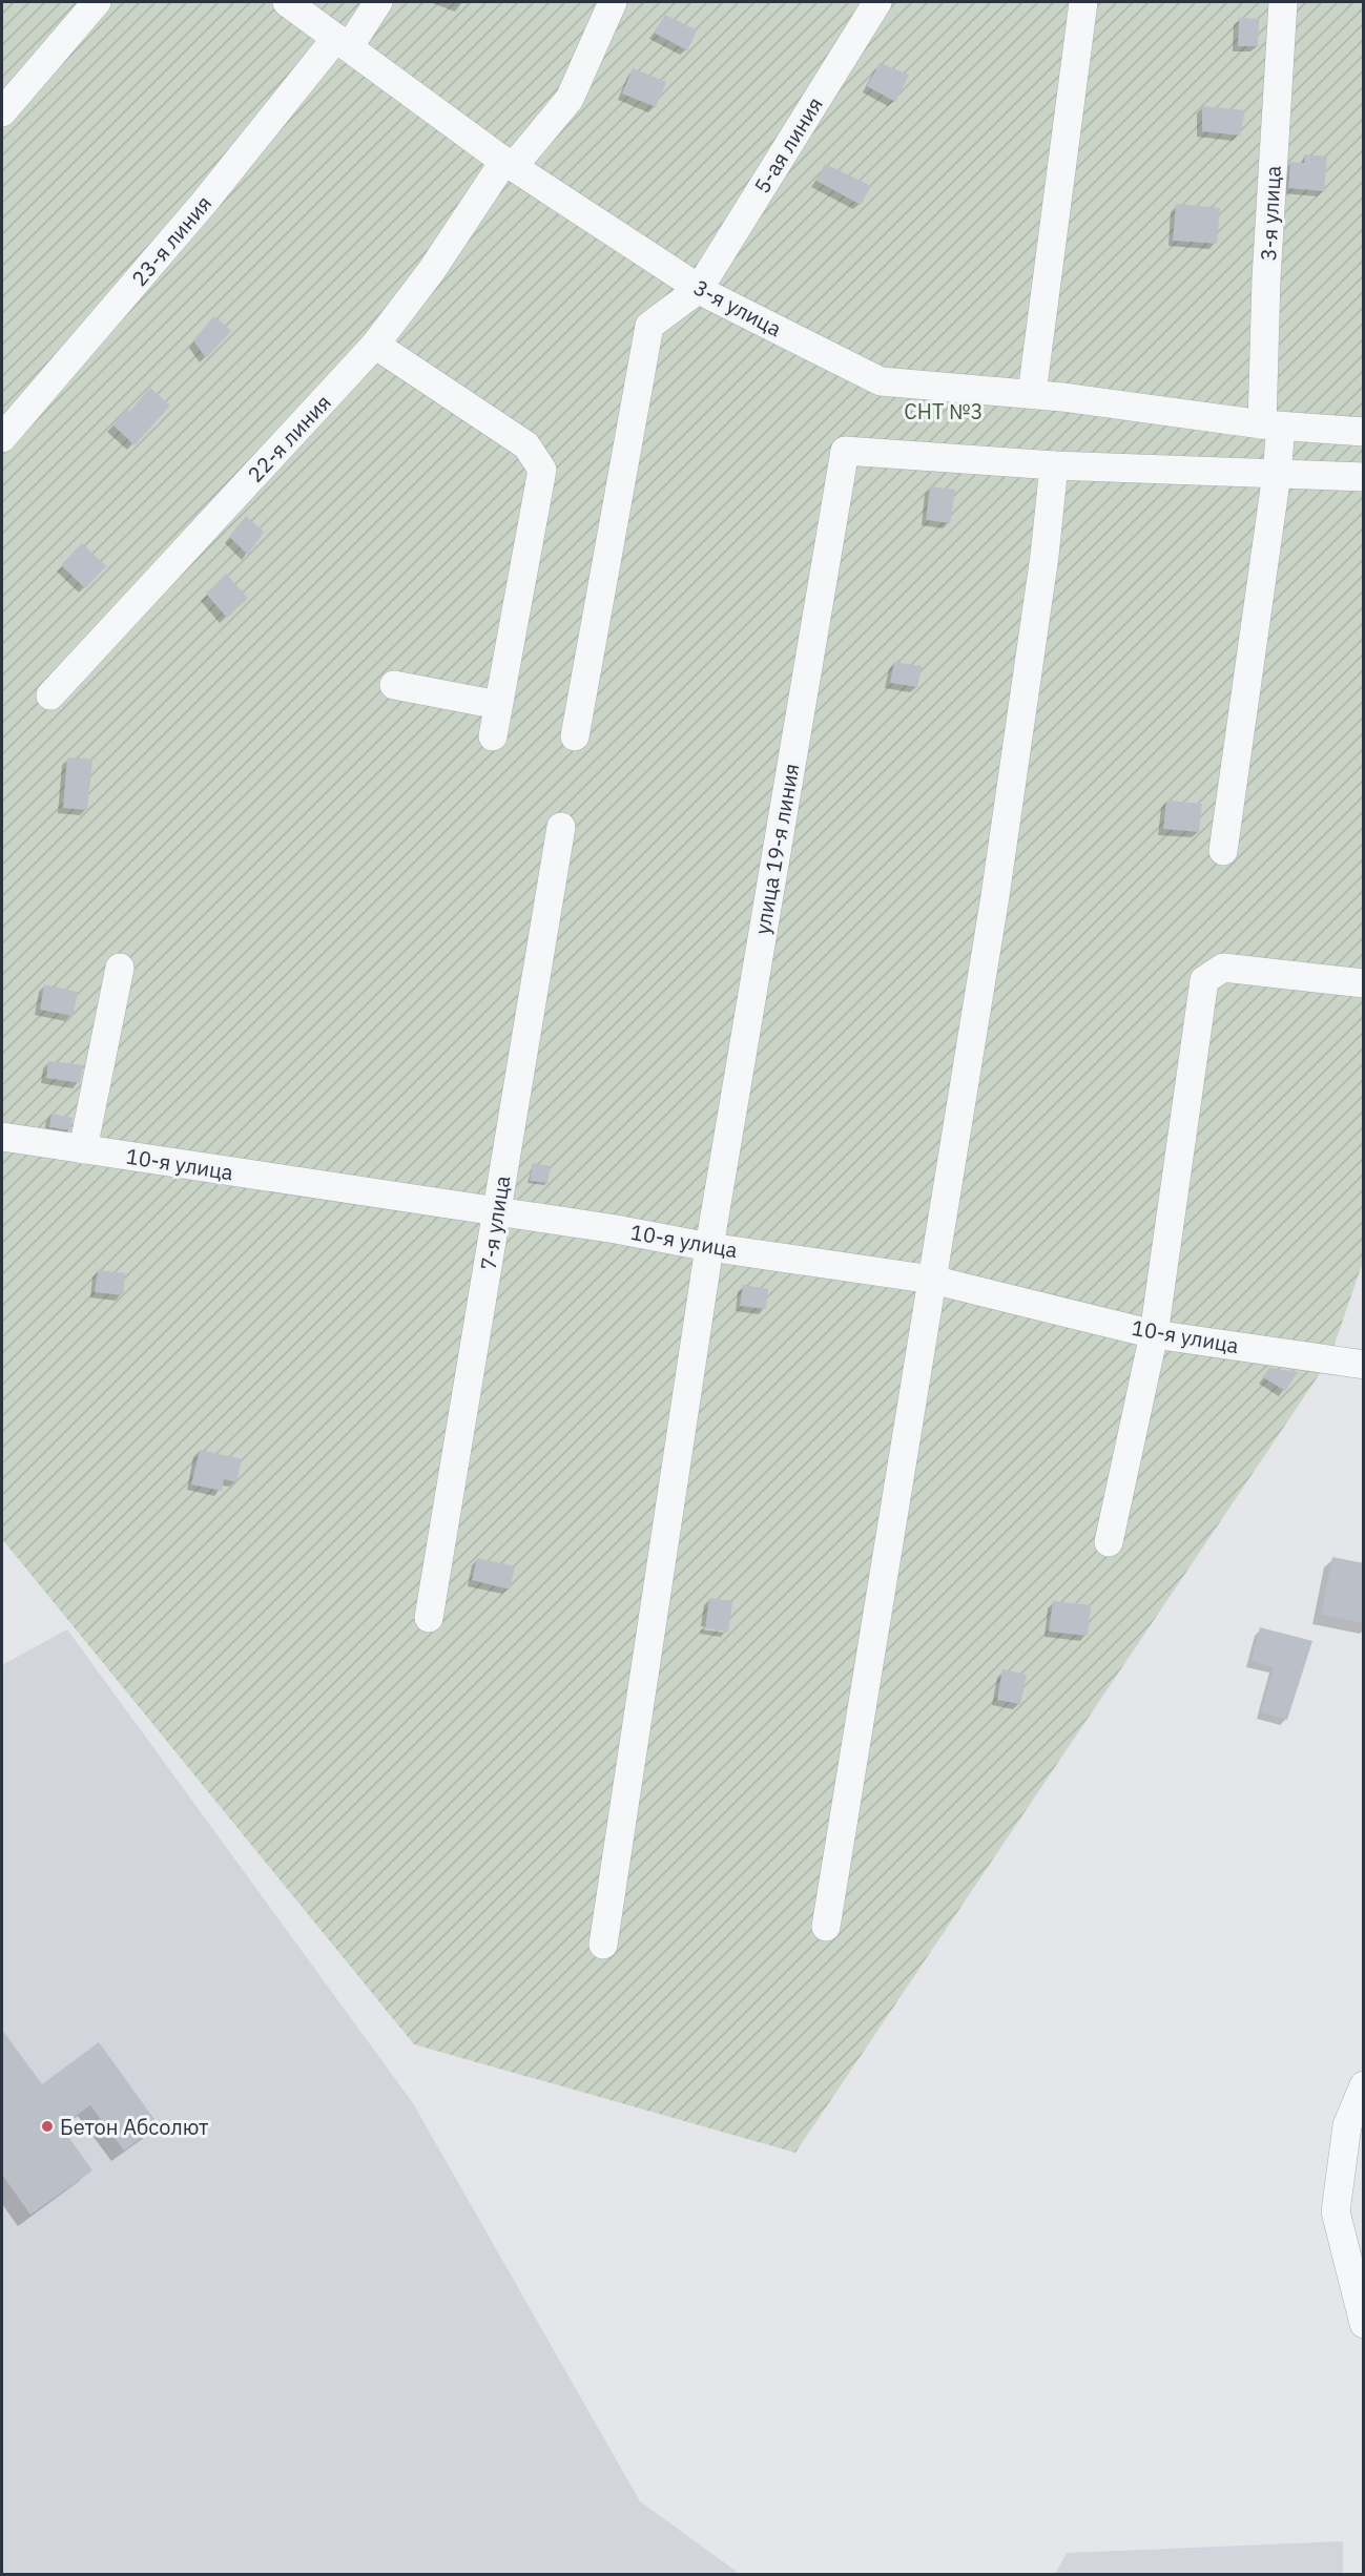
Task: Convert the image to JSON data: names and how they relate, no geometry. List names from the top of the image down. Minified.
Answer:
{"streets":{"street":["5-ая линия","3-я улица","23-я линия","22-я линия","улица 19-я линия","10-я улица","7-я улица"]},"crossings":[["5-ая линия","3-я улица"],["3-я улица","23-я линия"],["3-я улица","22-я линия"],["улица 19-я линия","10-я улица"],["10-я улица","7-я улица"]],"parks":["СНТ №3"],"places":["Бетон Абсолют"]}
